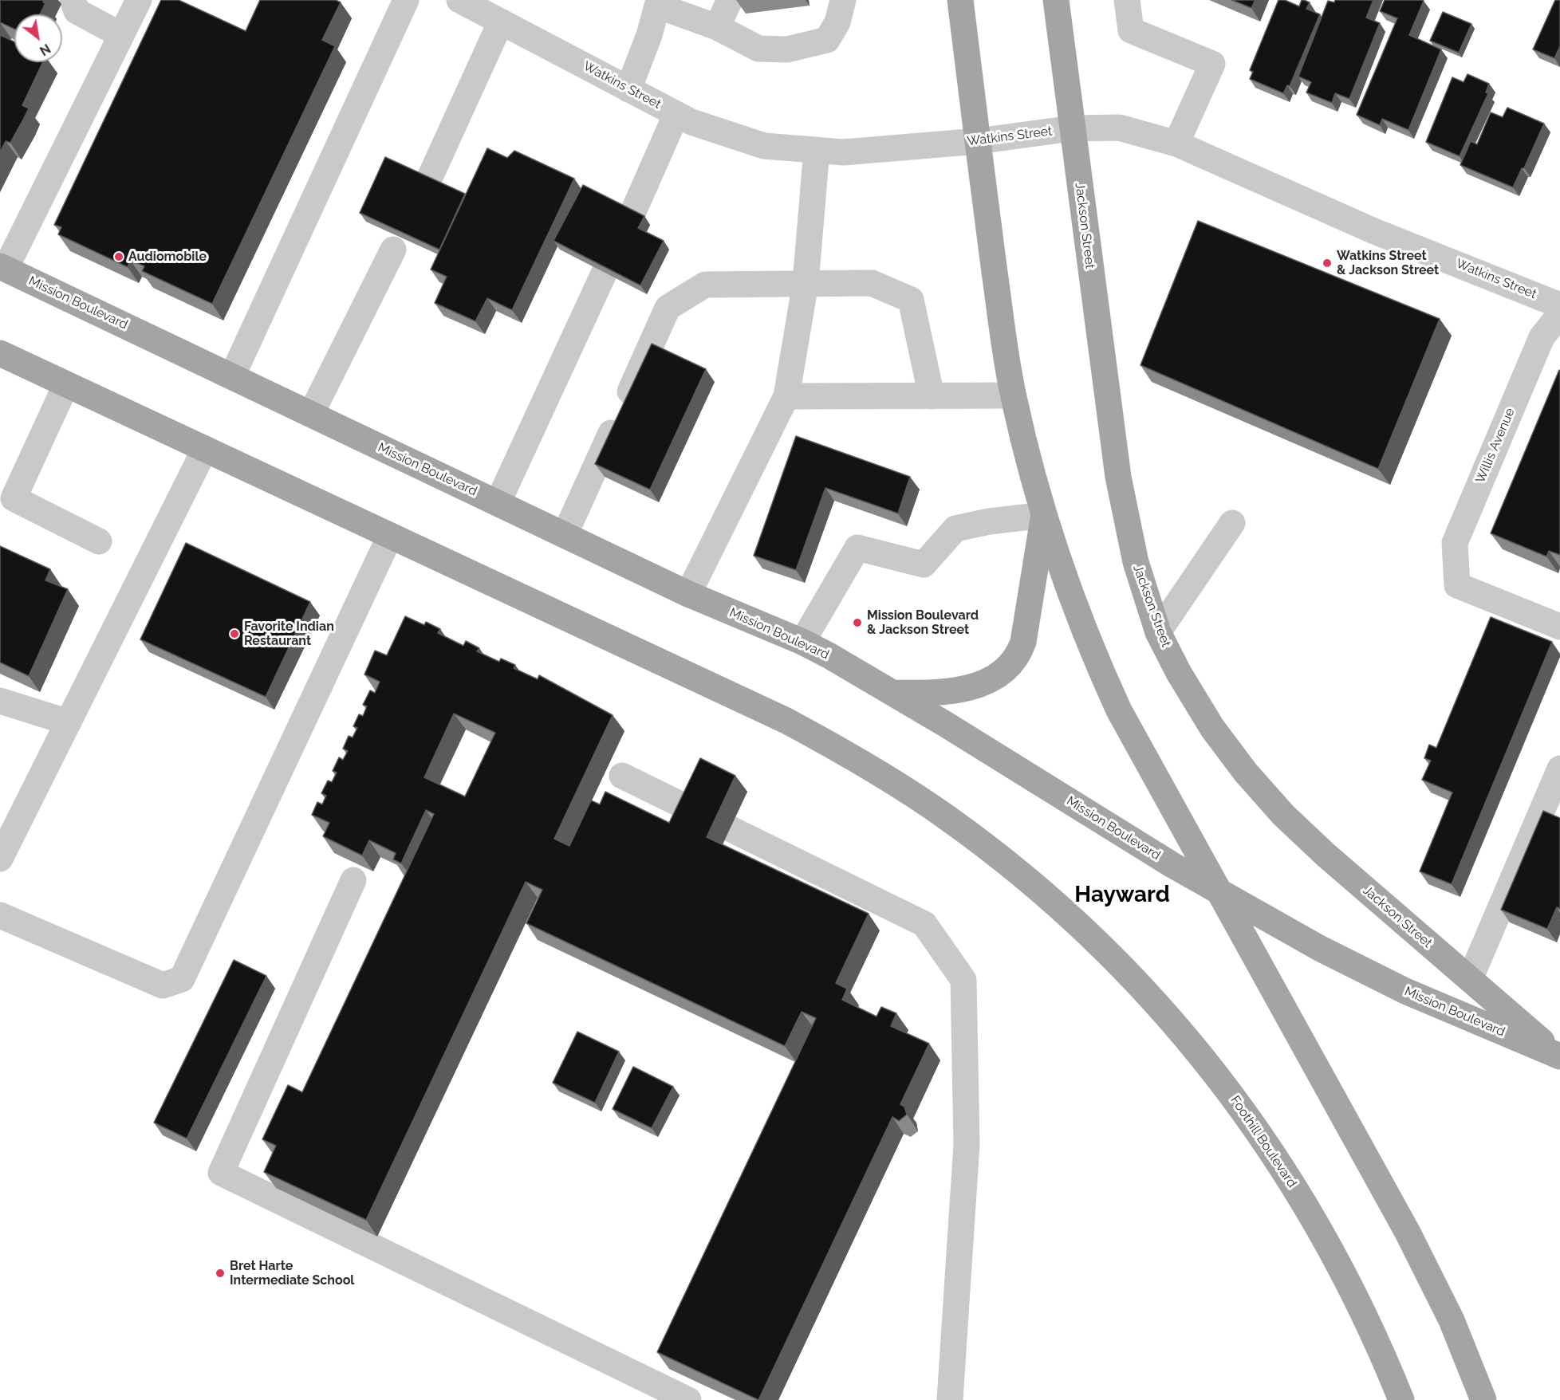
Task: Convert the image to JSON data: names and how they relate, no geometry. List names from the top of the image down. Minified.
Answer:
{"streets":{"main road":["Jackson Street","Mission Boulevard","Foothill Boulevard"],"street":["Watkins Street","Willis Avenue"]},"crossings":[["Watkins Street","Jackson Street"],["Jackson Street","Mission Boulevard"]],"districts":["Hayward"],"places":["Audiomobile","Watkins Street & Jackson Street","Mission Boulevard & Jackson Street","Favorite Indian Restaurant","Bret Harte Intermediate School"],"north":"bottom right"}
